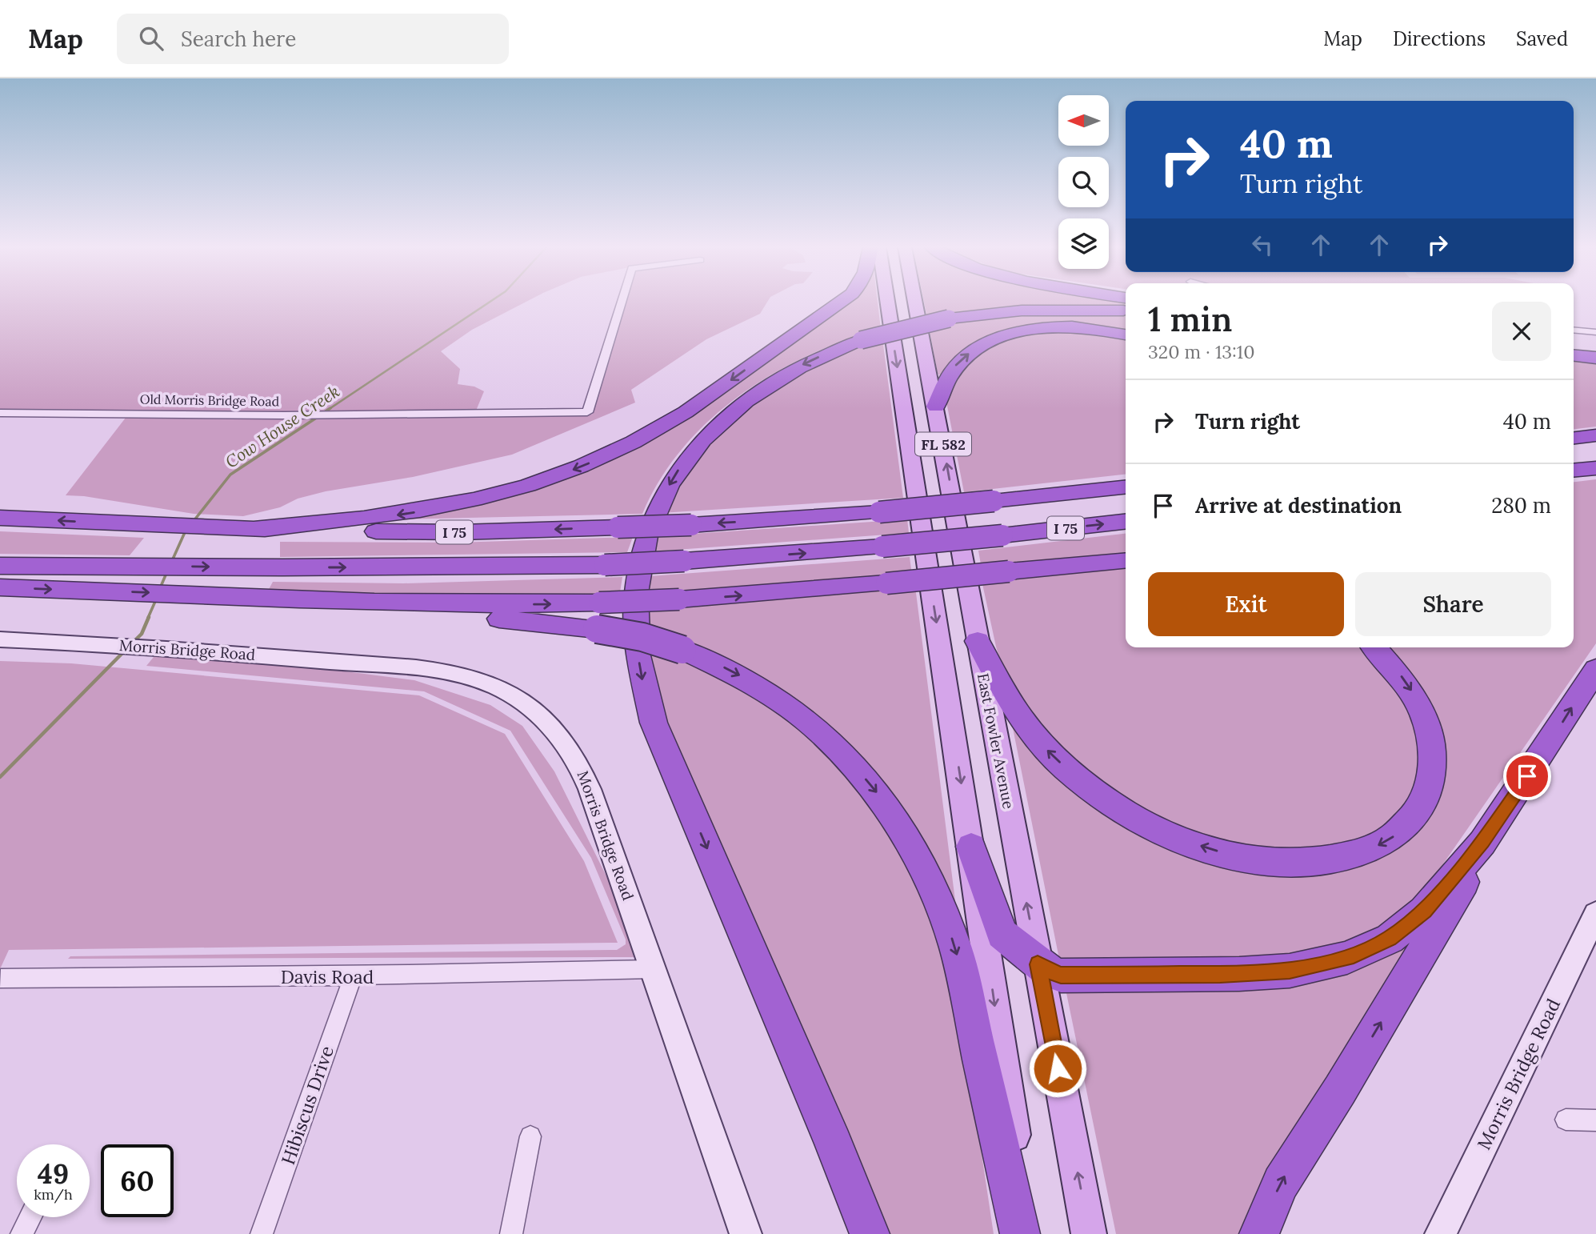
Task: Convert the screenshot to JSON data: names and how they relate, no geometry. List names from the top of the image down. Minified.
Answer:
{"streets":{"highway":["I 75"],"main road":["FL 582","East Fowler Avenue"],"street":["Old Morris Bridge Road","Morris Bridge Road","Davis Road","Hibiscus Drive"]},"crossings":[["Morris Bridge Road","Davis Road"],["Davis Road","Hibiscus Drive"]],"water":["Cow House Creek"],"north":"left","page":{"header":"Map","search":"Search here","nav":["Map","Directions","Saved"],"turn":["40 m","Turn right"],"heading":["1 min","320 m · 13:10"],"list":[{"name":"Turn right","value":"40 m"},{"name":"Arrive at destination","value":"280 m"}],"buttons":["Exit","Share"],"speed":"49 km/h","limit":"60"}}
